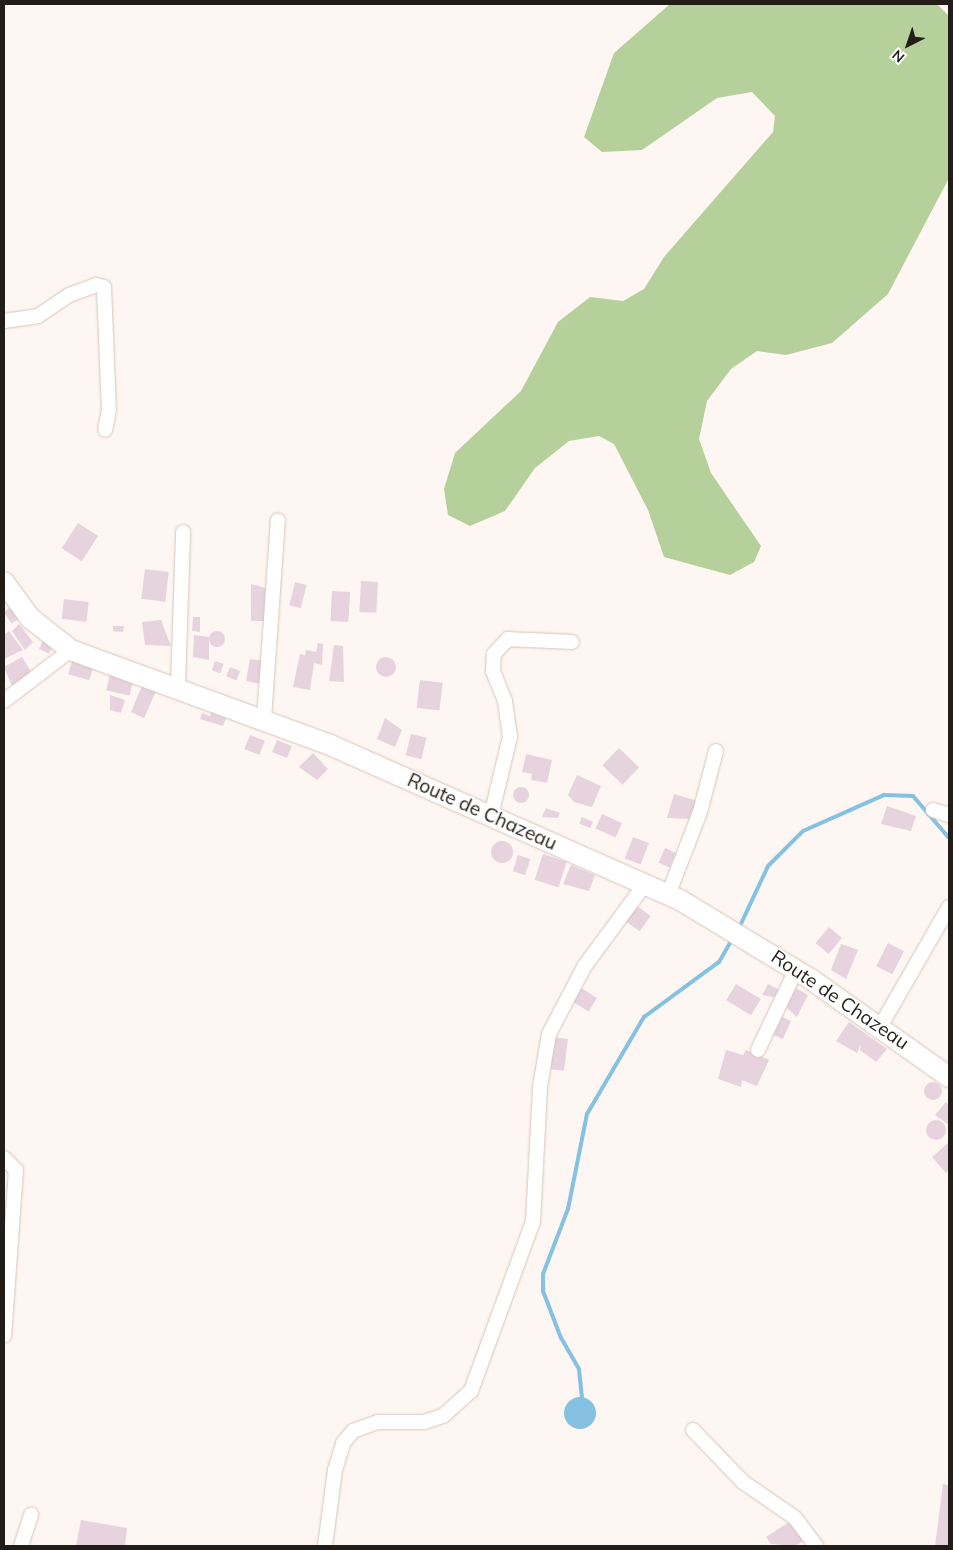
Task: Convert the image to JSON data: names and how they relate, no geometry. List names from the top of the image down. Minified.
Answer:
{"streets":{"main road":["Route de Chazeau"]},"north":"bottom left"}
